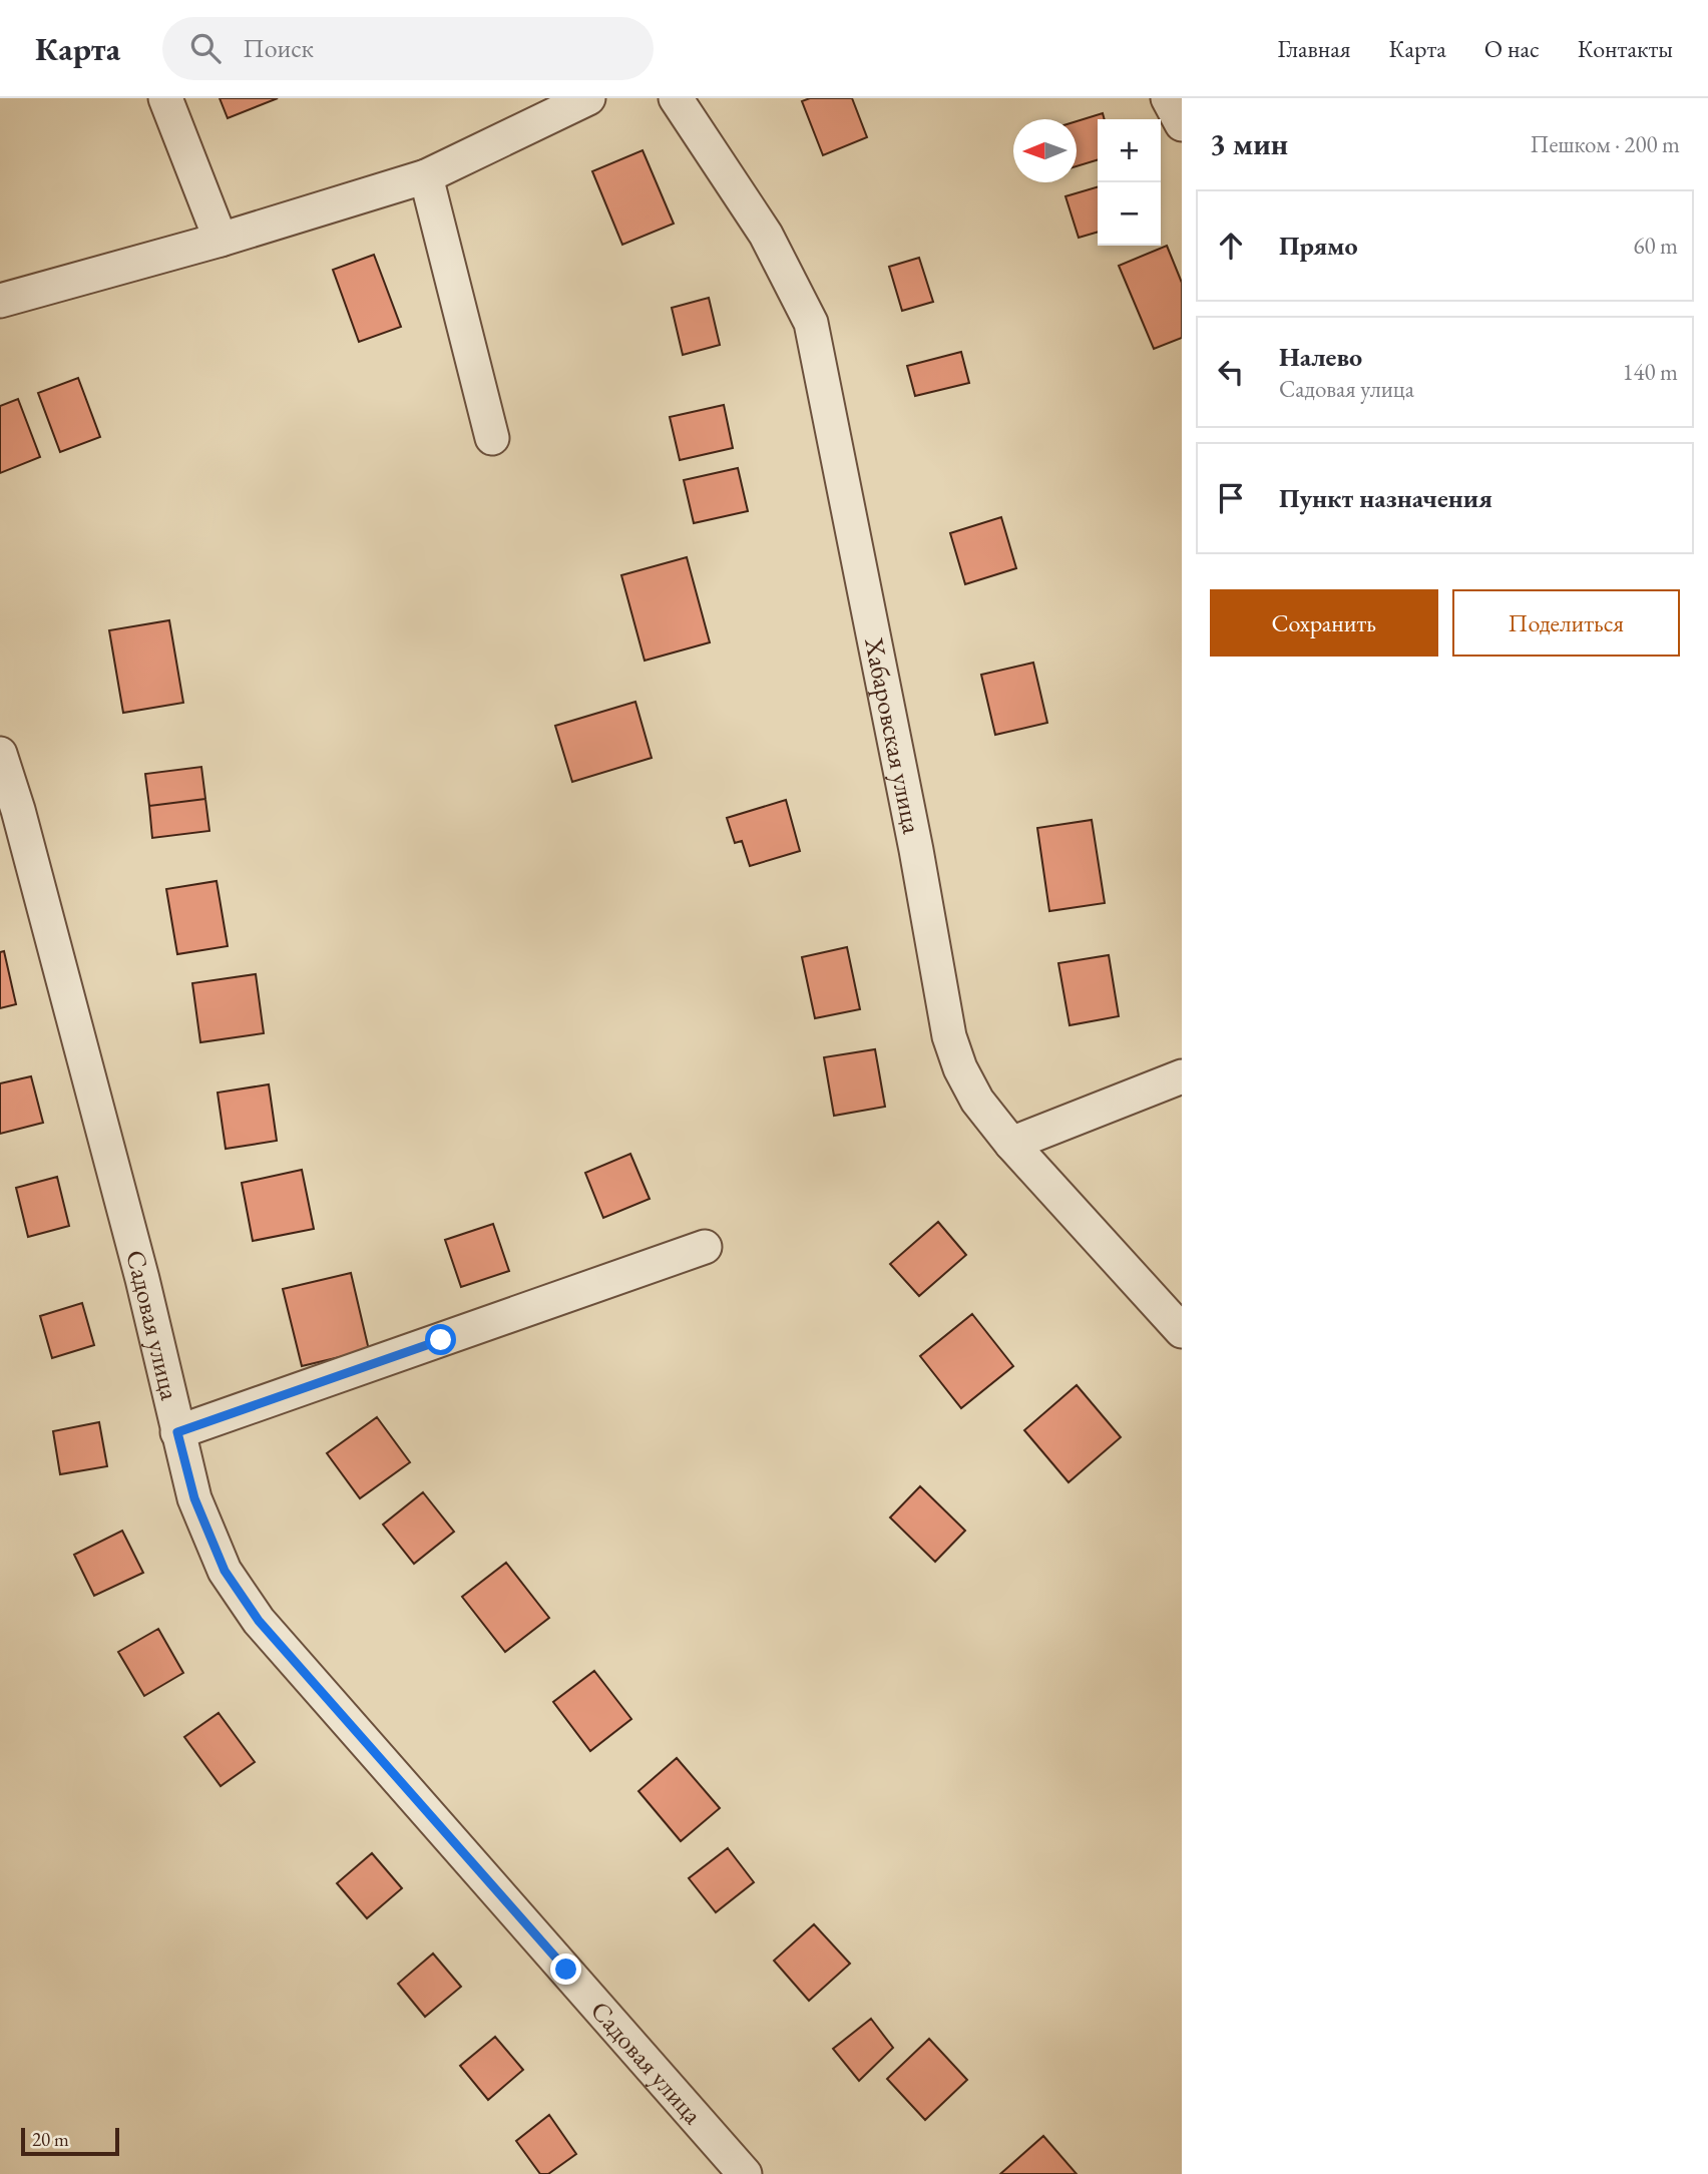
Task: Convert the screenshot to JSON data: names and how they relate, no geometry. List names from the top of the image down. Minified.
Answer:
{"streets":{"street":["Хабаровская улица","Садовая улица"]},"scale_bar":"20 m","north":"left","page":{"header":"Карта","search":"Поиск","nav":["Главная","Карта","О нас","Контакты"],"heading":["3 мин","Пешком · 200 m"],"map_buttons":["+","−"],"list":[["Прямо","60 m"],["Налево","Садовая улица","140 m"],"Пункт назначения"],"buttons":["Сохранить","Поделиться"],"scale":"20 m"}}
